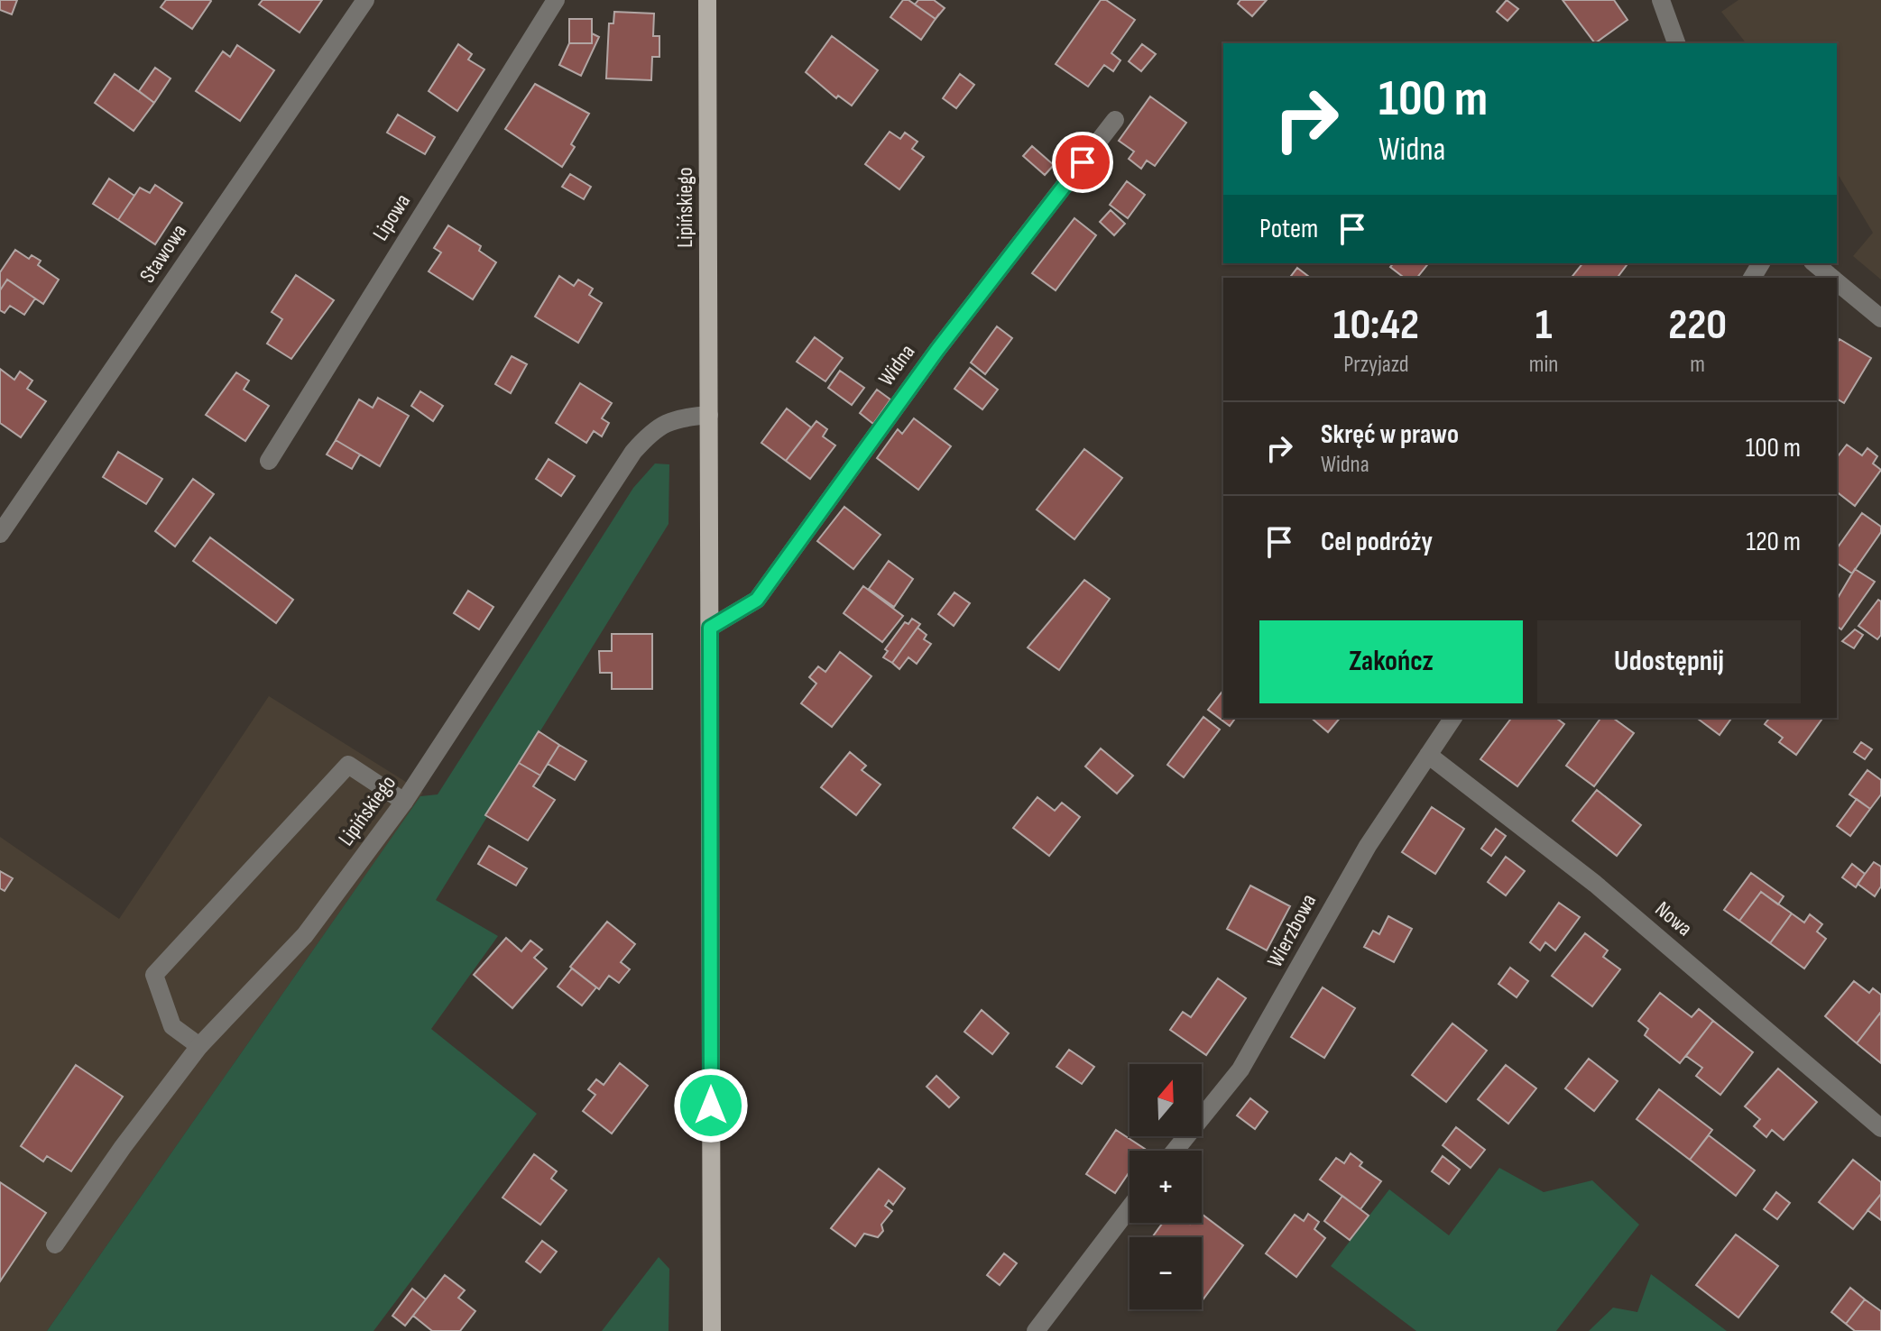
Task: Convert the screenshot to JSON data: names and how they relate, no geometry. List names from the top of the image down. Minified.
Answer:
{"streets":{"main road":["Lipińskiego"],"street":["Lipowa","Stawowa","Widna","Nowa","Wierzbowa"]},"crossings":[["Lipińskiego","Widna"],["Nowa","Wierzbowa"]],"north":"top","page":{"turn":["100 m","Widna"],"then":"Potem","eta":["10:42","Przyjazd","1","min","220","m"],"list":[{"name":"Skręć w prawo","note":"Widna","value":"100 m"},{"name":"Cel podróży","value":"120 m"}],"buttons":["Zakończ","Udostępnij"],"map_buttons":["+","−"]}}
